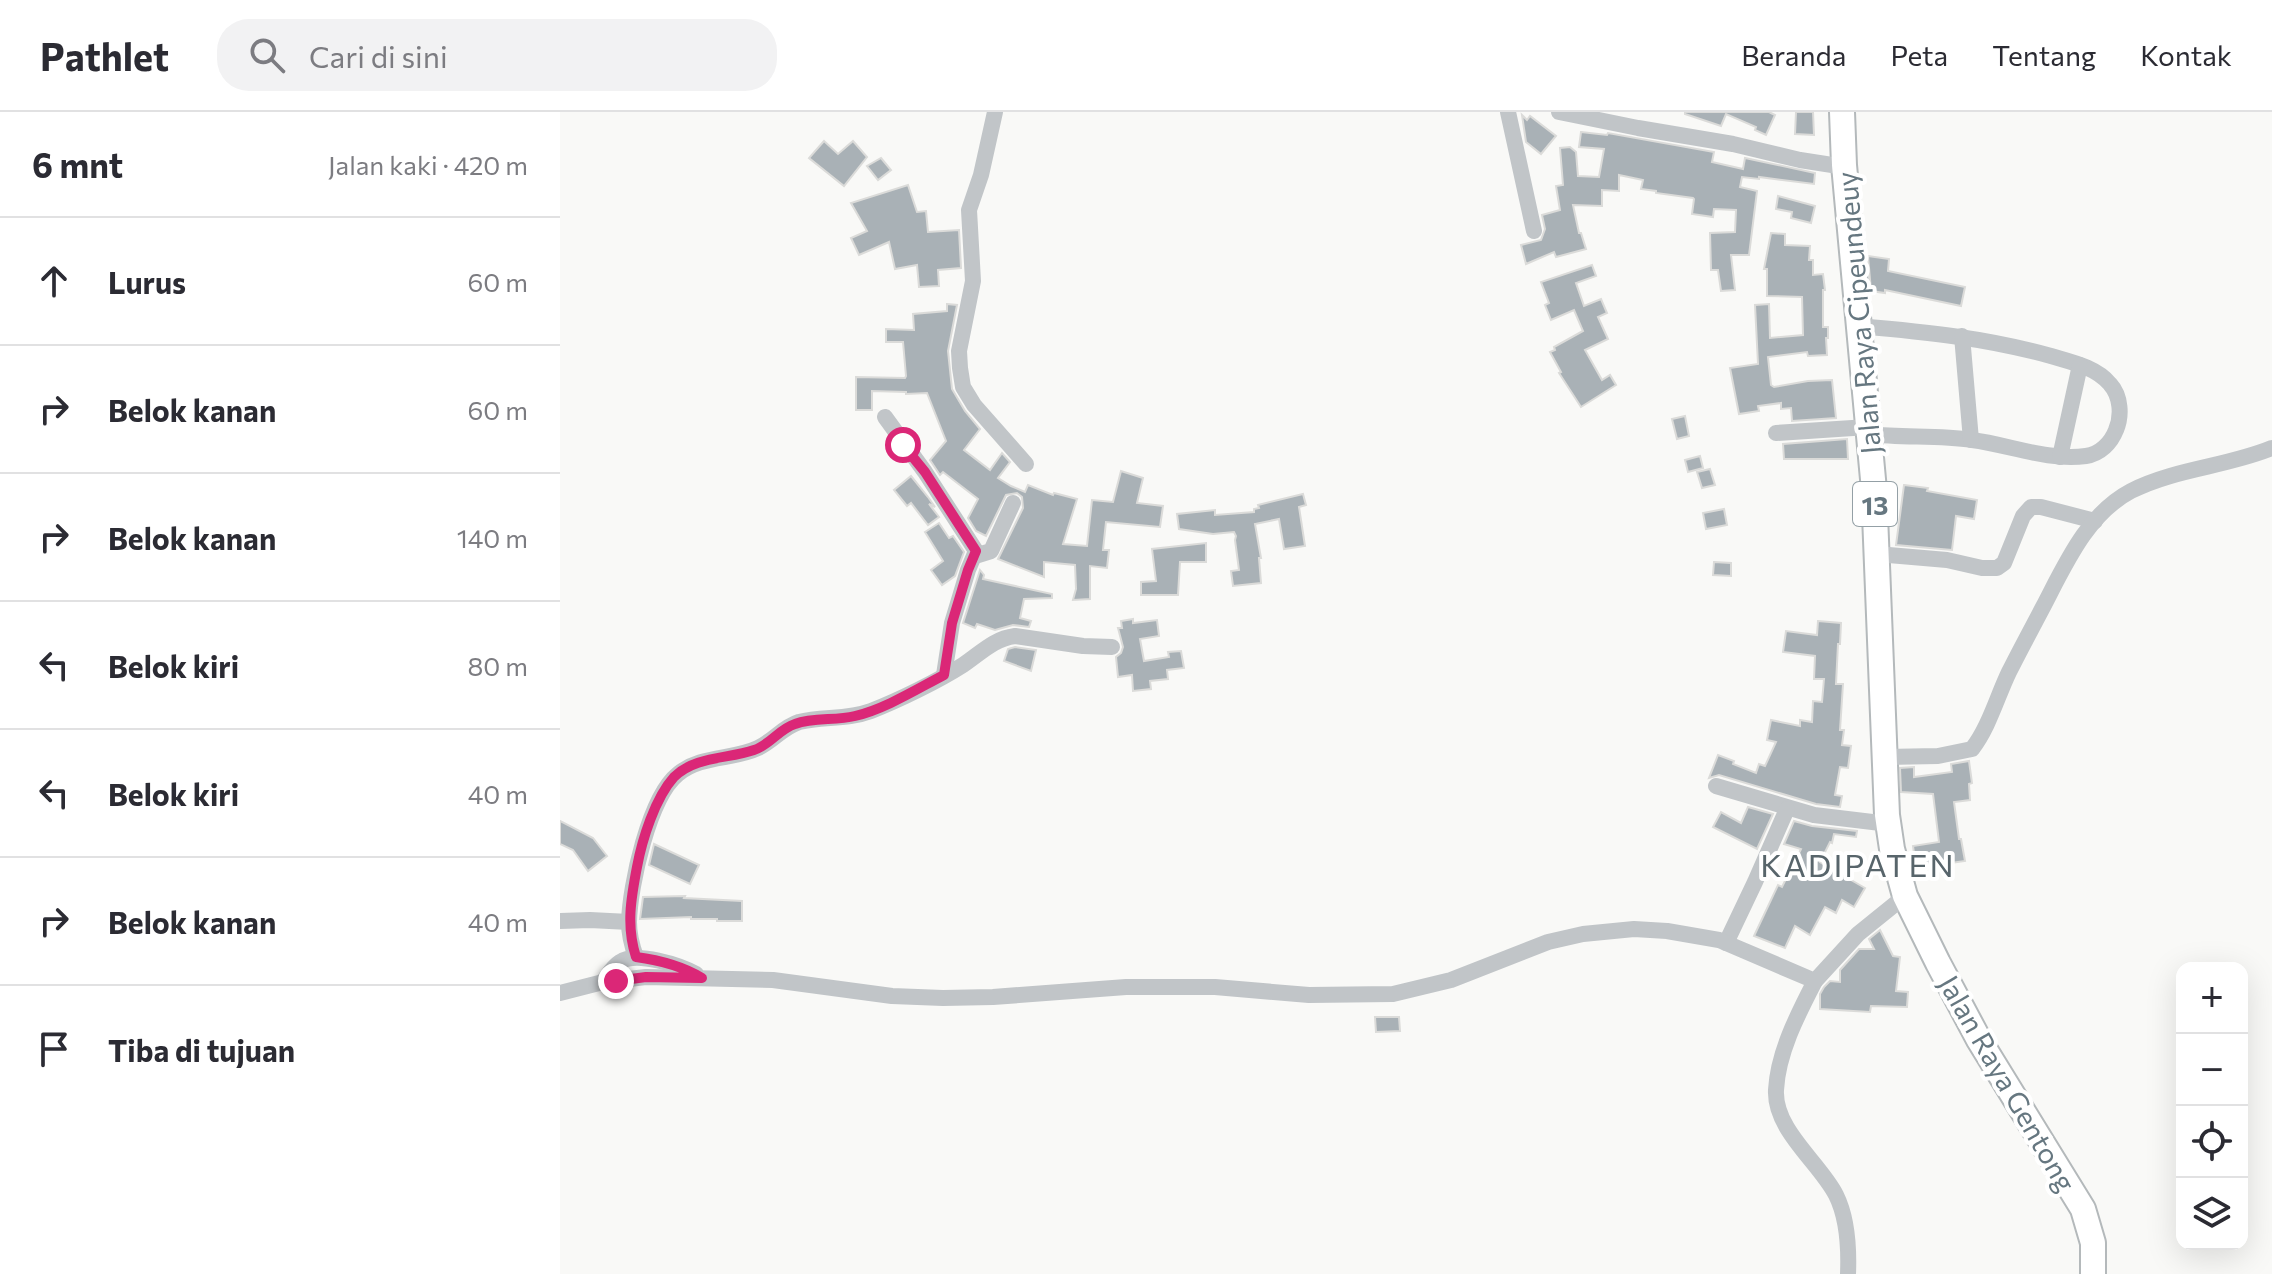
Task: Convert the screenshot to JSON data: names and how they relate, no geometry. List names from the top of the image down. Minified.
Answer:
{"streets":{"highway":["Jalan Raya Cipeundeuy","13","Jalan Raya Gentong"]},"crossings":[["Jalan Raya Cipeundeuy","Jalan Raya Gentong"]],"districts":["KADIPATEN"],"page":{"header":"Pathlet","search":"Cari di sini","nav":["Beranda","Peta","Tentang","Kontak"],"heading":["6 mnt","Jalan kaki · 420 m"],"list":[["Lurus","60 m"],["Belok kanan","60 m"],["Belok kanan","140 m"],["Belok kiri","80 m"],["Belok kiri","40 m"],["Belok kanan","40 m"],"Tiba di tujuan"],"map_buttons":["+","−"]}}
